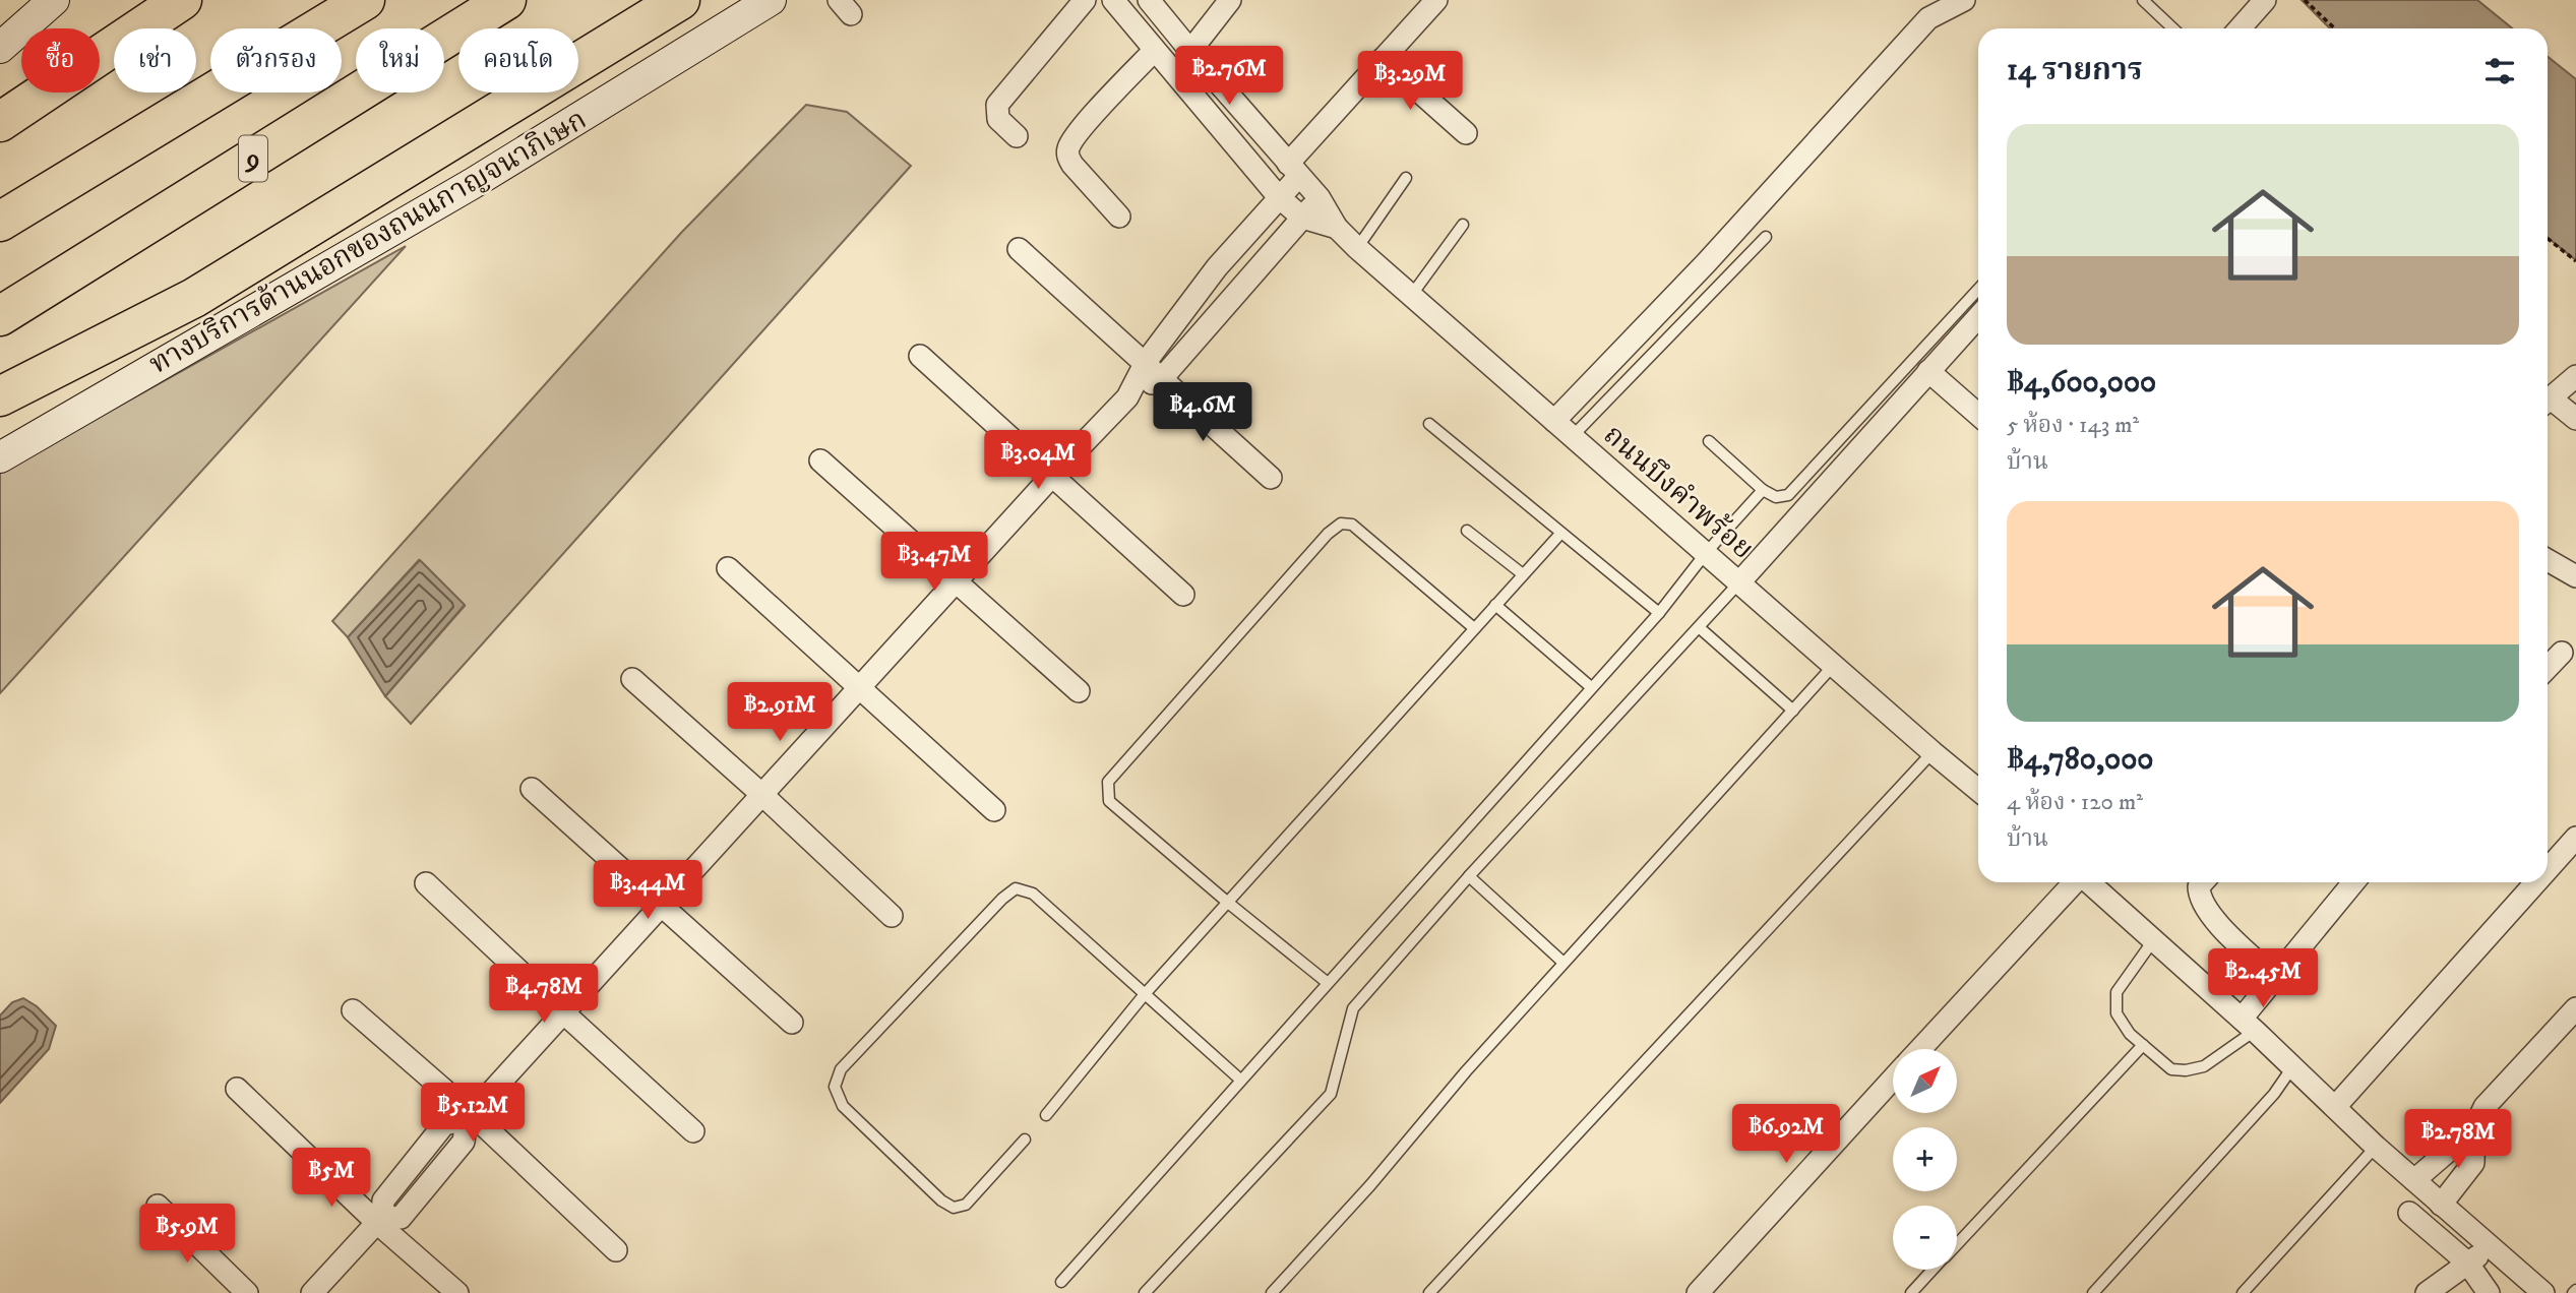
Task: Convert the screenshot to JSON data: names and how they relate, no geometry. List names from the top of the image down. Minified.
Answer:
{"streets":{"highway":["9"],"main road":["ทางบริการด้านนอกของถนนกาญจนาภิเษก"],"street":["ถนนบึงคำพร้อย"]},"north":"top right","page":{"chip":["ซื้อ","เช่า","ตัวกรอง","ใหม่","คอนโด"],"heading":"14 รายการ","price":["฿2.76M","฿3.29M","฿4.6M","฿3.04M","฿3.47M","฿2.91M","฿3.44M","฿2.45M","฿4.78M","฿5.12M","฿6.92M","฿2.78M","฿5M","฿5.9M"],"list":[{"name":"฿4,600,000","note":"5 ห้อง · 143 m² · บ้าน"},{"name":"฿4,780,000","note":"4 ห้อง · 120 m² · บ้าน"}],"map_buttons":["+","−"]}}
